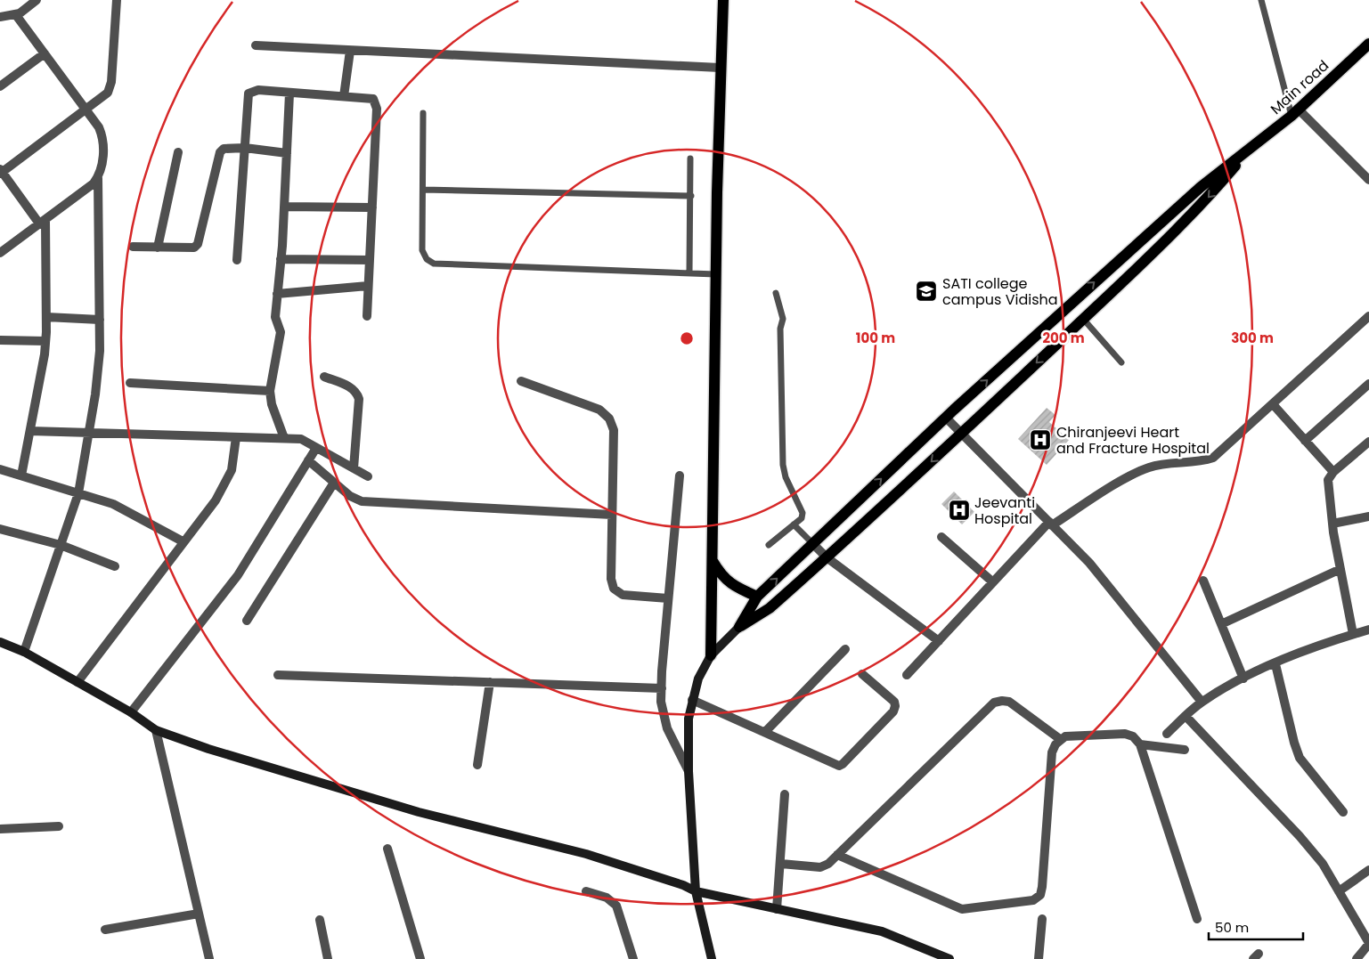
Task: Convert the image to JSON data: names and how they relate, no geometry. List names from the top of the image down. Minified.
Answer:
{"streets":{"main road":["Main road"]},"places":{"school or university":["SATI college campus Vidisha"],"hospital":["Chiranjeevi Heart and Fracture Hospital","Jeevanti Hospital"]},"scale_bar":"50 m","rings":["100 m","200 m","300 m"]}
